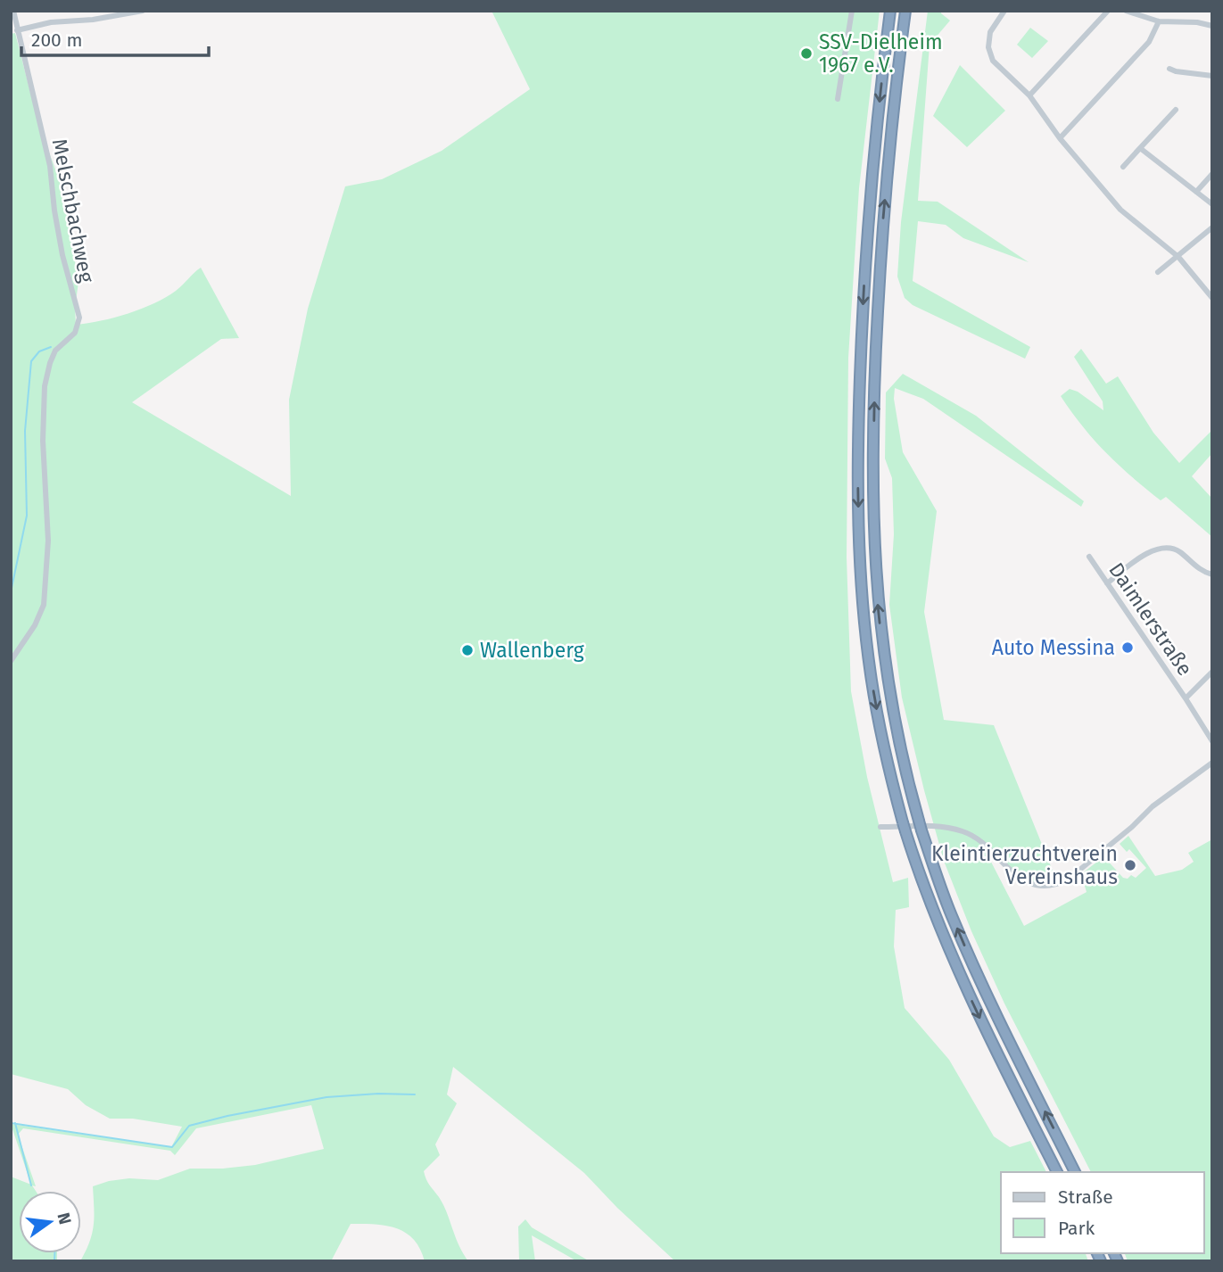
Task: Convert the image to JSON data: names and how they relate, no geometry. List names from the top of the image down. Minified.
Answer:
{"streets":{"street":["Melschbachweg","Daimlerstraße"]},"places":["SSV-Dielheim 1967 e.V.","Auto Messina","Wallenberg","Kleintierzuchtverein Vereinshaus"],"legend":["Straße","Park"],"scale_bar":"200 m","north":"right"}
